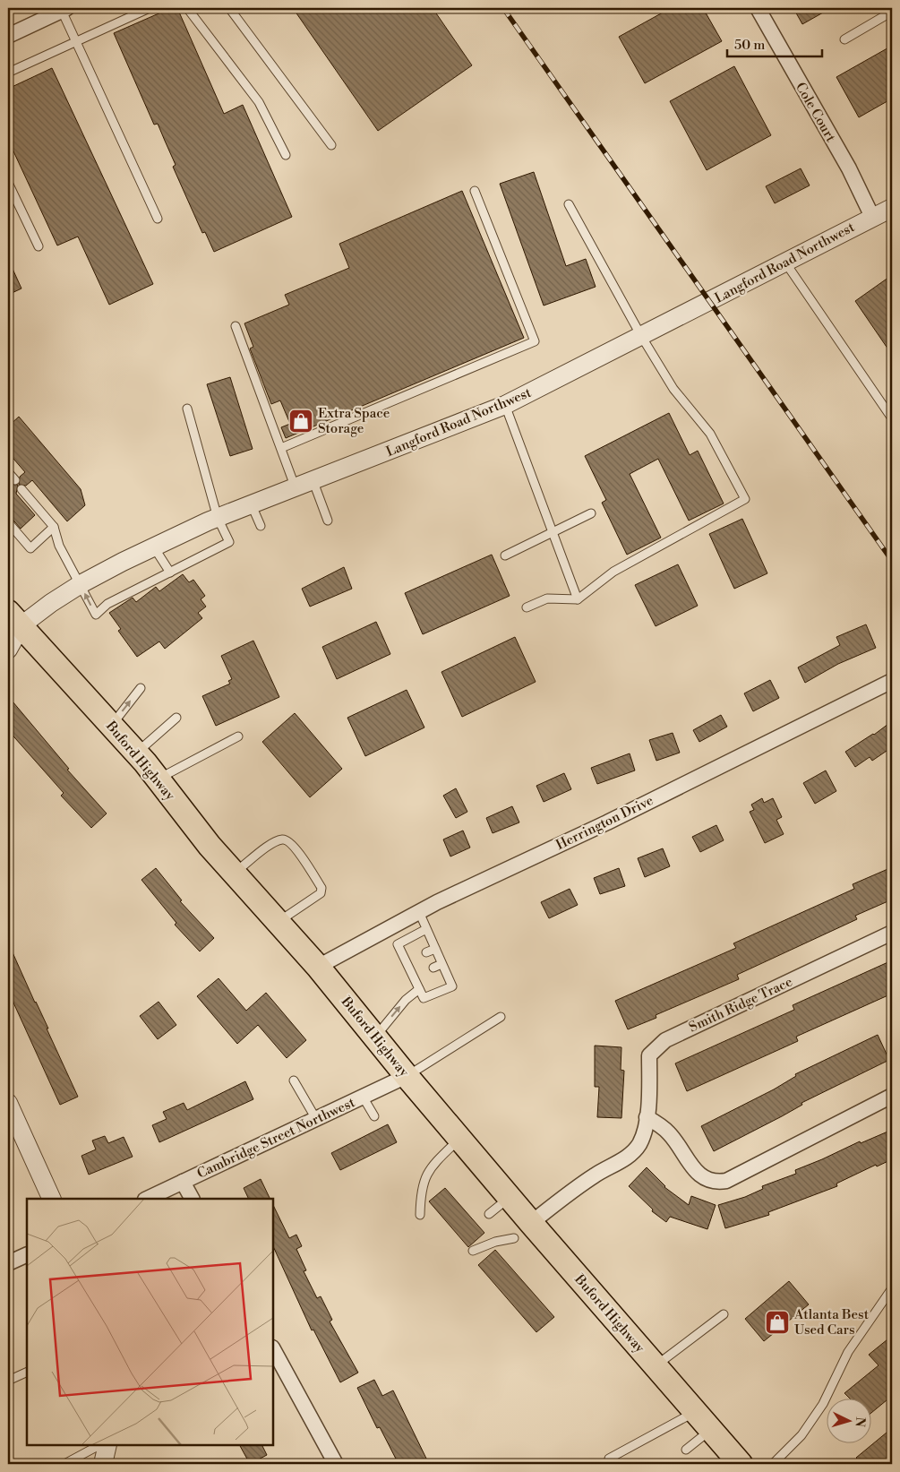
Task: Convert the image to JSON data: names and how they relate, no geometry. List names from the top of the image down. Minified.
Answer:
{"streets":{"main road":["Buford Highway"],"street":["Cole Court","Langford Road Northwest","Herrington Drive","Smith Ridge Trace","Cambridge Street Northwest"]},"crossings":[["Cole Court","Langford Road Northwest"],["Langford Road Northwest","Buford Highway"],["Buford Highway","Herrington Drive"],["Buford Highway","Smith Ridge Trace"],["Buford Highway","Cambridge Street Northwest"]],"places":{"shop":["Extra Space Storage","Atlanta Best Used Cars"]},"scale_bar":"50 m","north":"right"}
